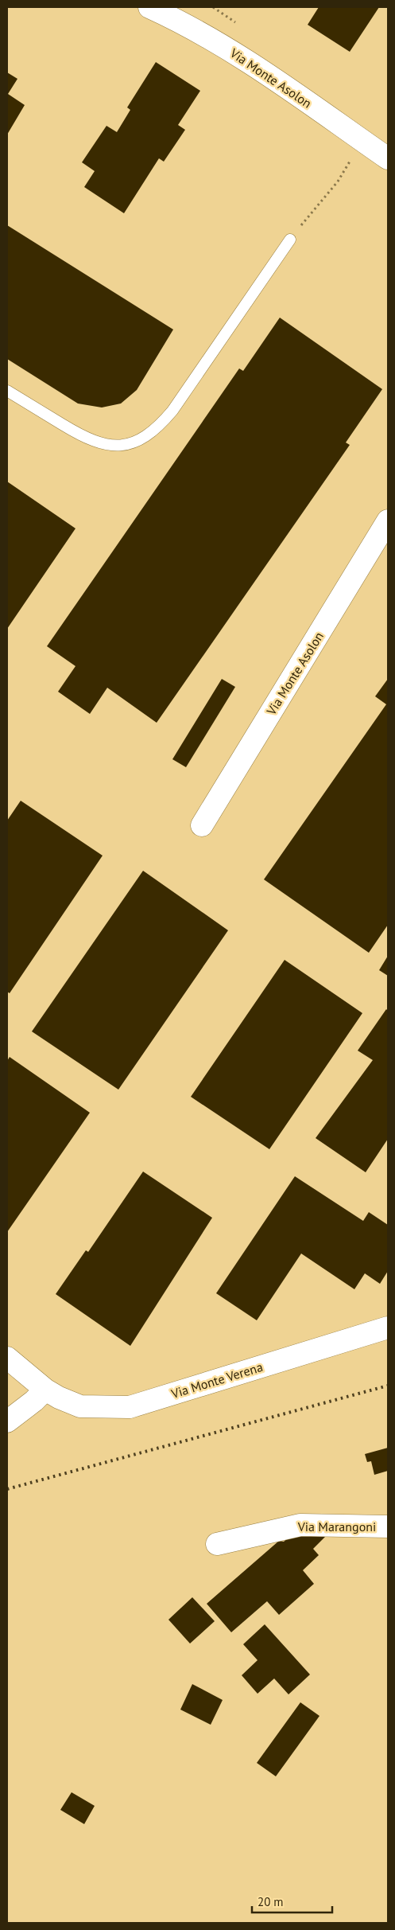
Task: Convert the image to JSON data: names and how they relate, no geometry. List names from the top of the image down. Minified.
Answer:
{"streets":{"street":["Via Monte Asolon","Via Monte Verena","Via Marangoni"]},"scale_bar":"20 m"}
